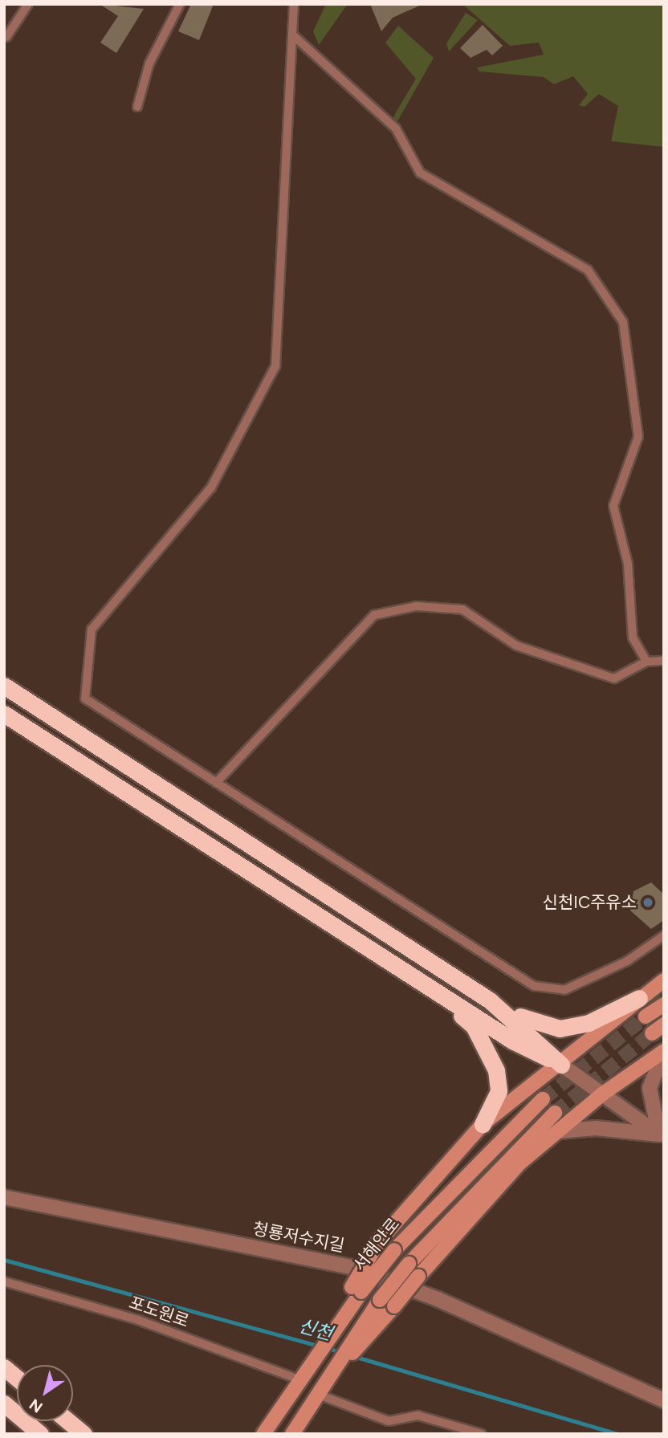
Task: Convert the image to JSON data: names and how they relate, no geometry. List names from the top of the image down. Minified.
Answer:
{"streets":{"main road":["서해안로"],"street":["청룡저수지길"],"lane":["포도원로"]},"water":["신천"],"places":["신천IC주유소"],"north":"bottom left"}
